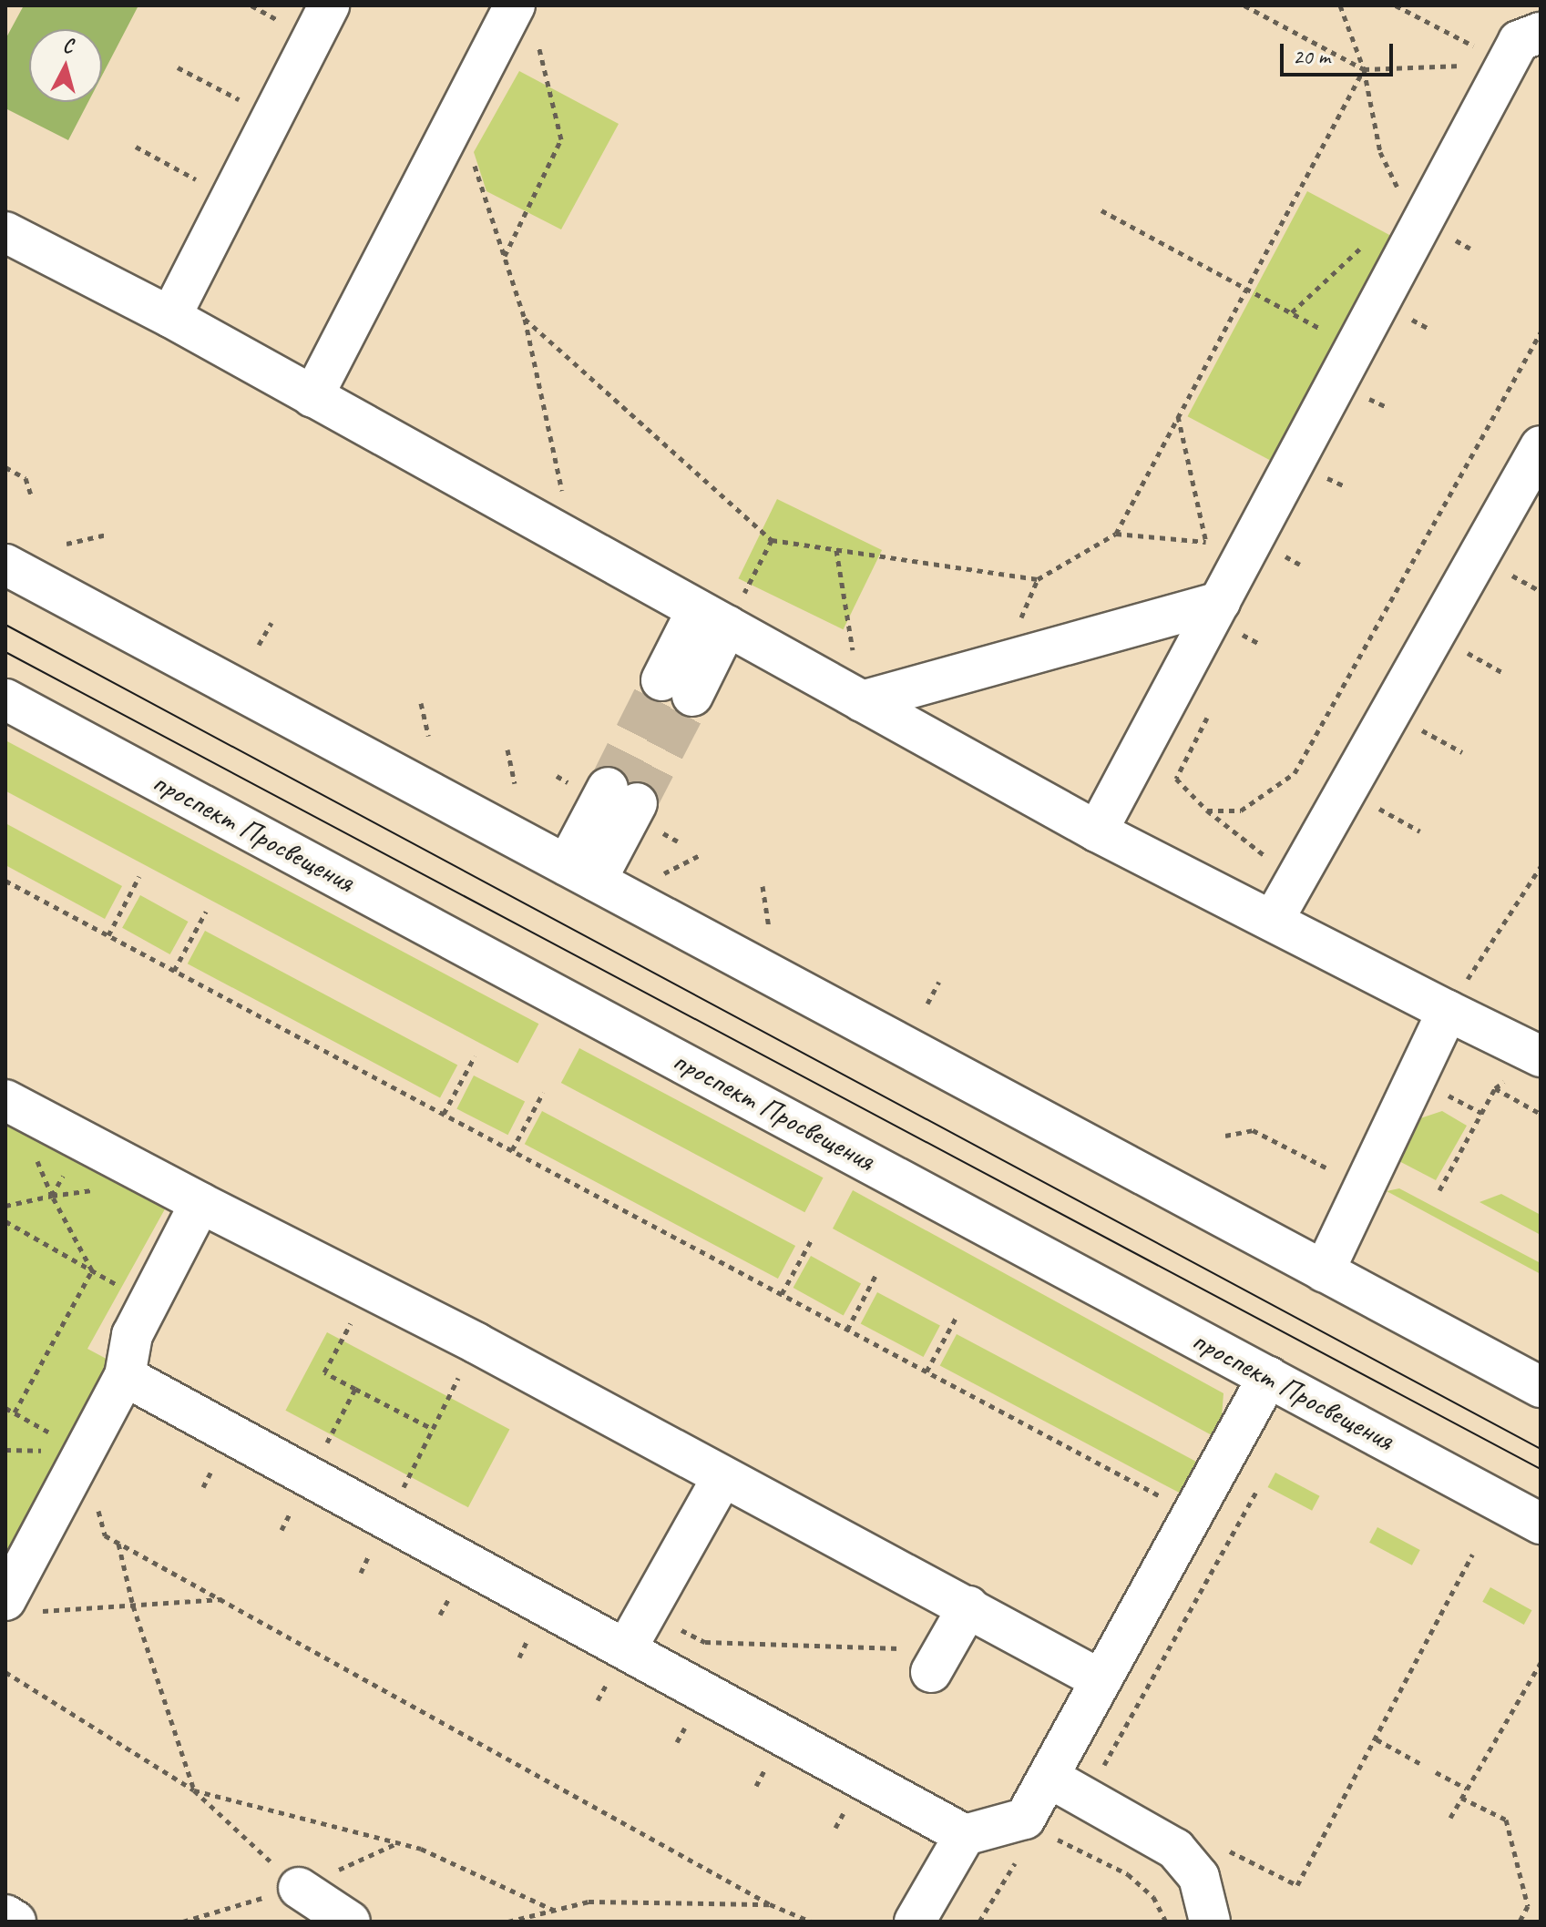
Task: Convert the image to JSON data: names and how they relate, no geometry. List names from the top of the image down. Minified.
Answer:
{"streets":{"main road":["проспект Просвещения"]},"scale_bar":"20 m","north":"top"}
